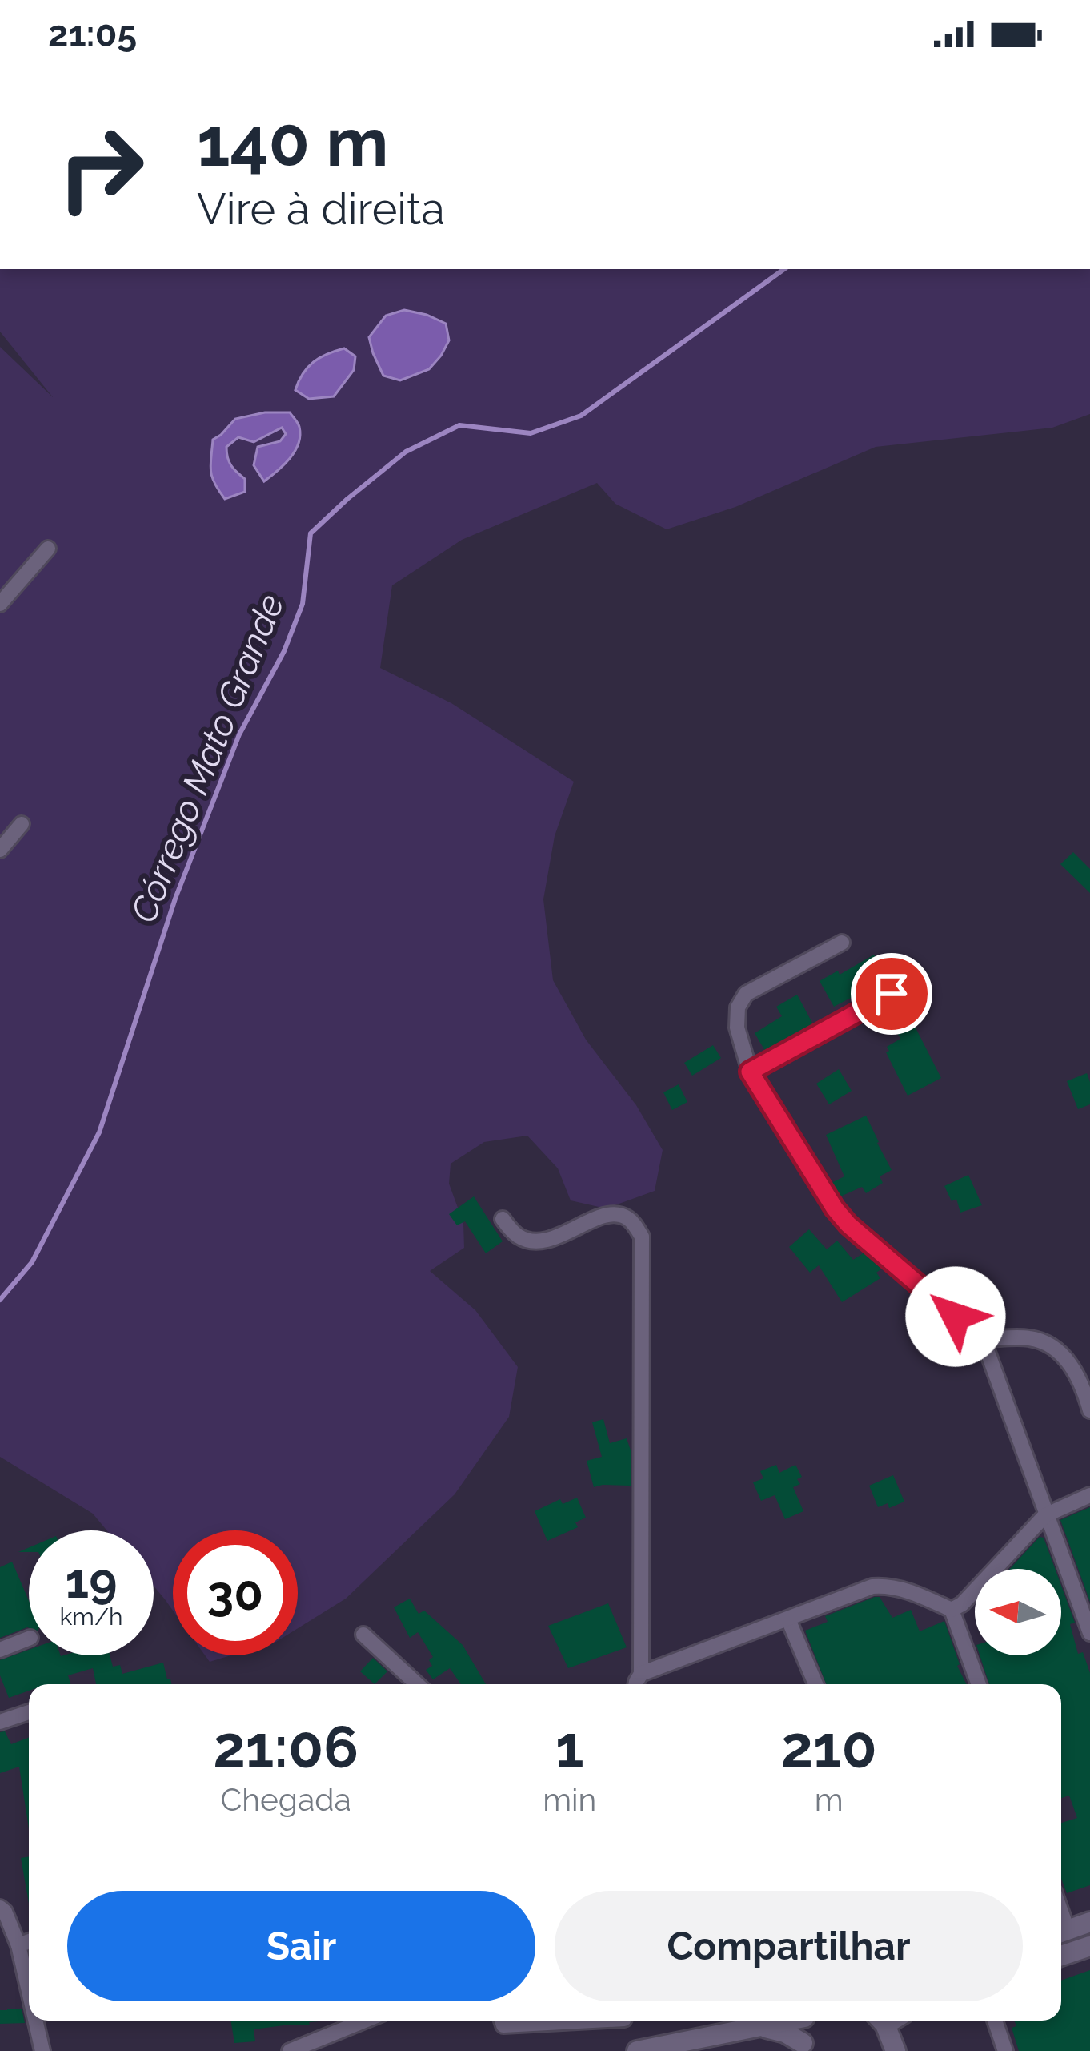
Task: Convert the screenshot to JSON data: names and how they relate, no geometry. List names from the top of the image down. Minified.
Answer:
{"water":["Córrego Mato Grande"],"north":"left","page":{"status":"21:05","turn":["140 m","Vire à direita"],"speed":"19 km/h","limit":"30","eta":["21:06","Chegada","1","min","210","m"],"buttons":["Sair","Compartilhar"]}}
